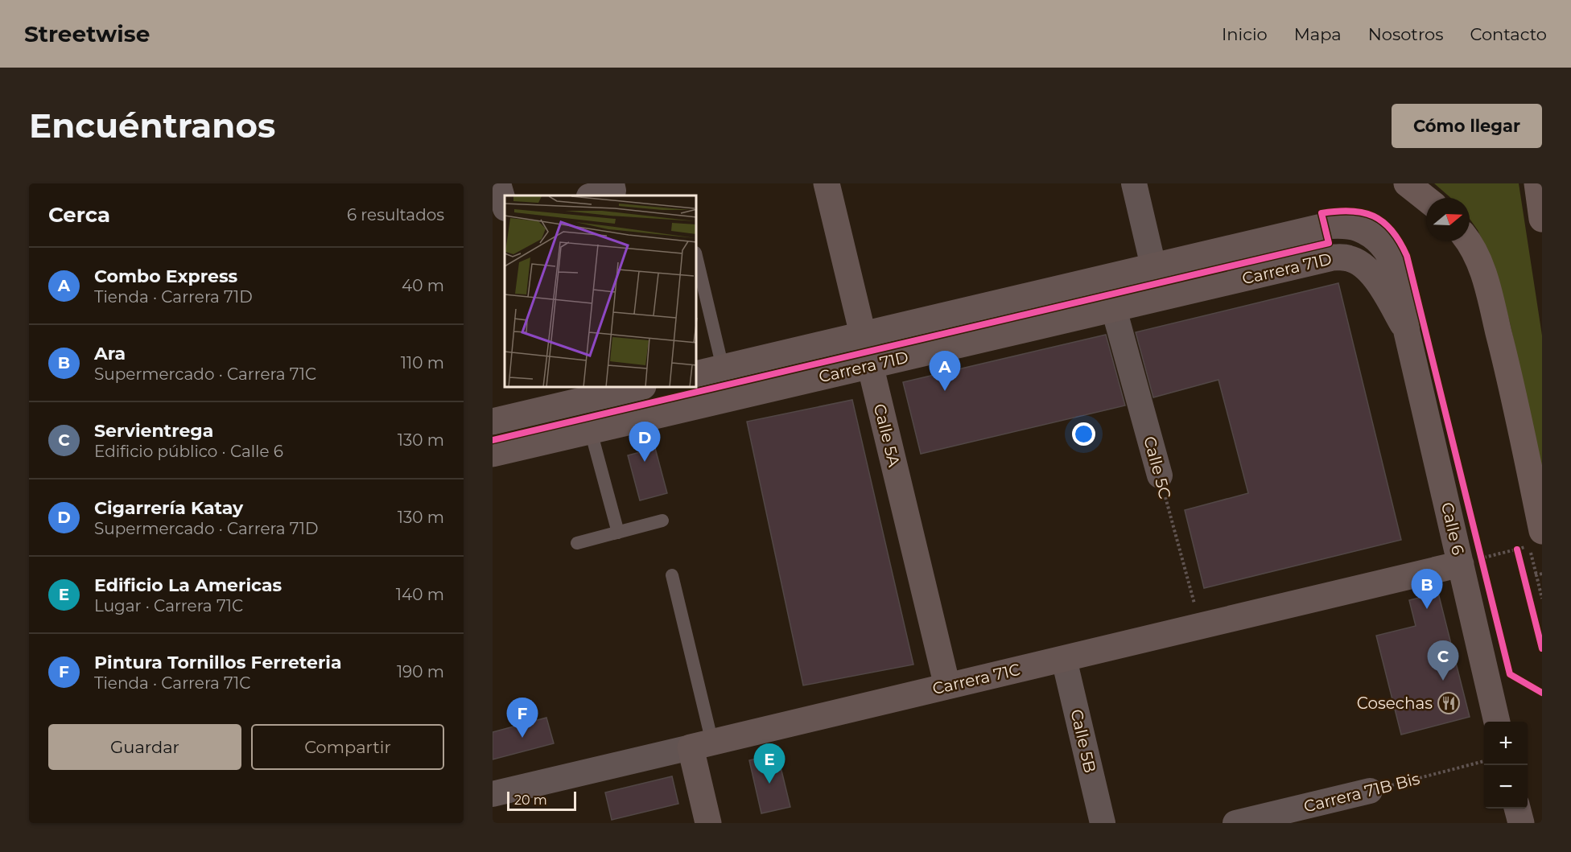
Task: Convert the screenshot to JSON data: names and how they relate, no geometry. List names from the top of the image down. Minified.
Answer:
{"streets":{"street":["Carrera 71D","Calle 5A","Calle 5C","Calle 6","Carrera 71C","Calle 5B","Carrera 71B Bis"]},"crossings":[["Carrera 71D","Calle 5A"],["Carrera 71D","Calle 5C"],["Carrera 71D","Calle 6"],["Calle 5A","Carrera 71C"],["Calle 5C","Carrera 71C"],["Calle 6","Carrera 71C"],["Carrera 71C","Calle 5B"]],"places":{"restaurant":["Cosechas"]},"scale_bar":"20 m","north":"right","page":{"header":"Streetwise","nav":["Inicio","Mapa","Nosotros","Contacto"],"buttons":["Cómo llegar",["Guardar","Compartir"]],"title":"Encuéntranos","heading":["Cerca","6 resultados"],"list":[{"mark":"A","name":"Combo Express","note":"Tienda · Carrera 71D","value":"40 m"},{"mark":"B","name":"Ara","note":"Supermercado · Carrera 71C","value":"110 m"},{"mark":"C","name":"Servientrega","note":"Edificio público · Calle 6","value":"130 m"},{"mark":"D","name":"Cigarrería Katay","note":"Supermercado · Carrera 71D","value":"130 m"},{"mark":"E","name":"Edificio La Americas","note":"Lugar · Carrera 71C","value":"140 m"},{"mark":"F","name":"Pintura Tornillos Ferreteria","note":"Tienda · Carrera 71C","value":"190 m"}],"pins":["A","D","B","C","F","E"],"map_buttons":["+","−"],"scale":"20 m"}}
